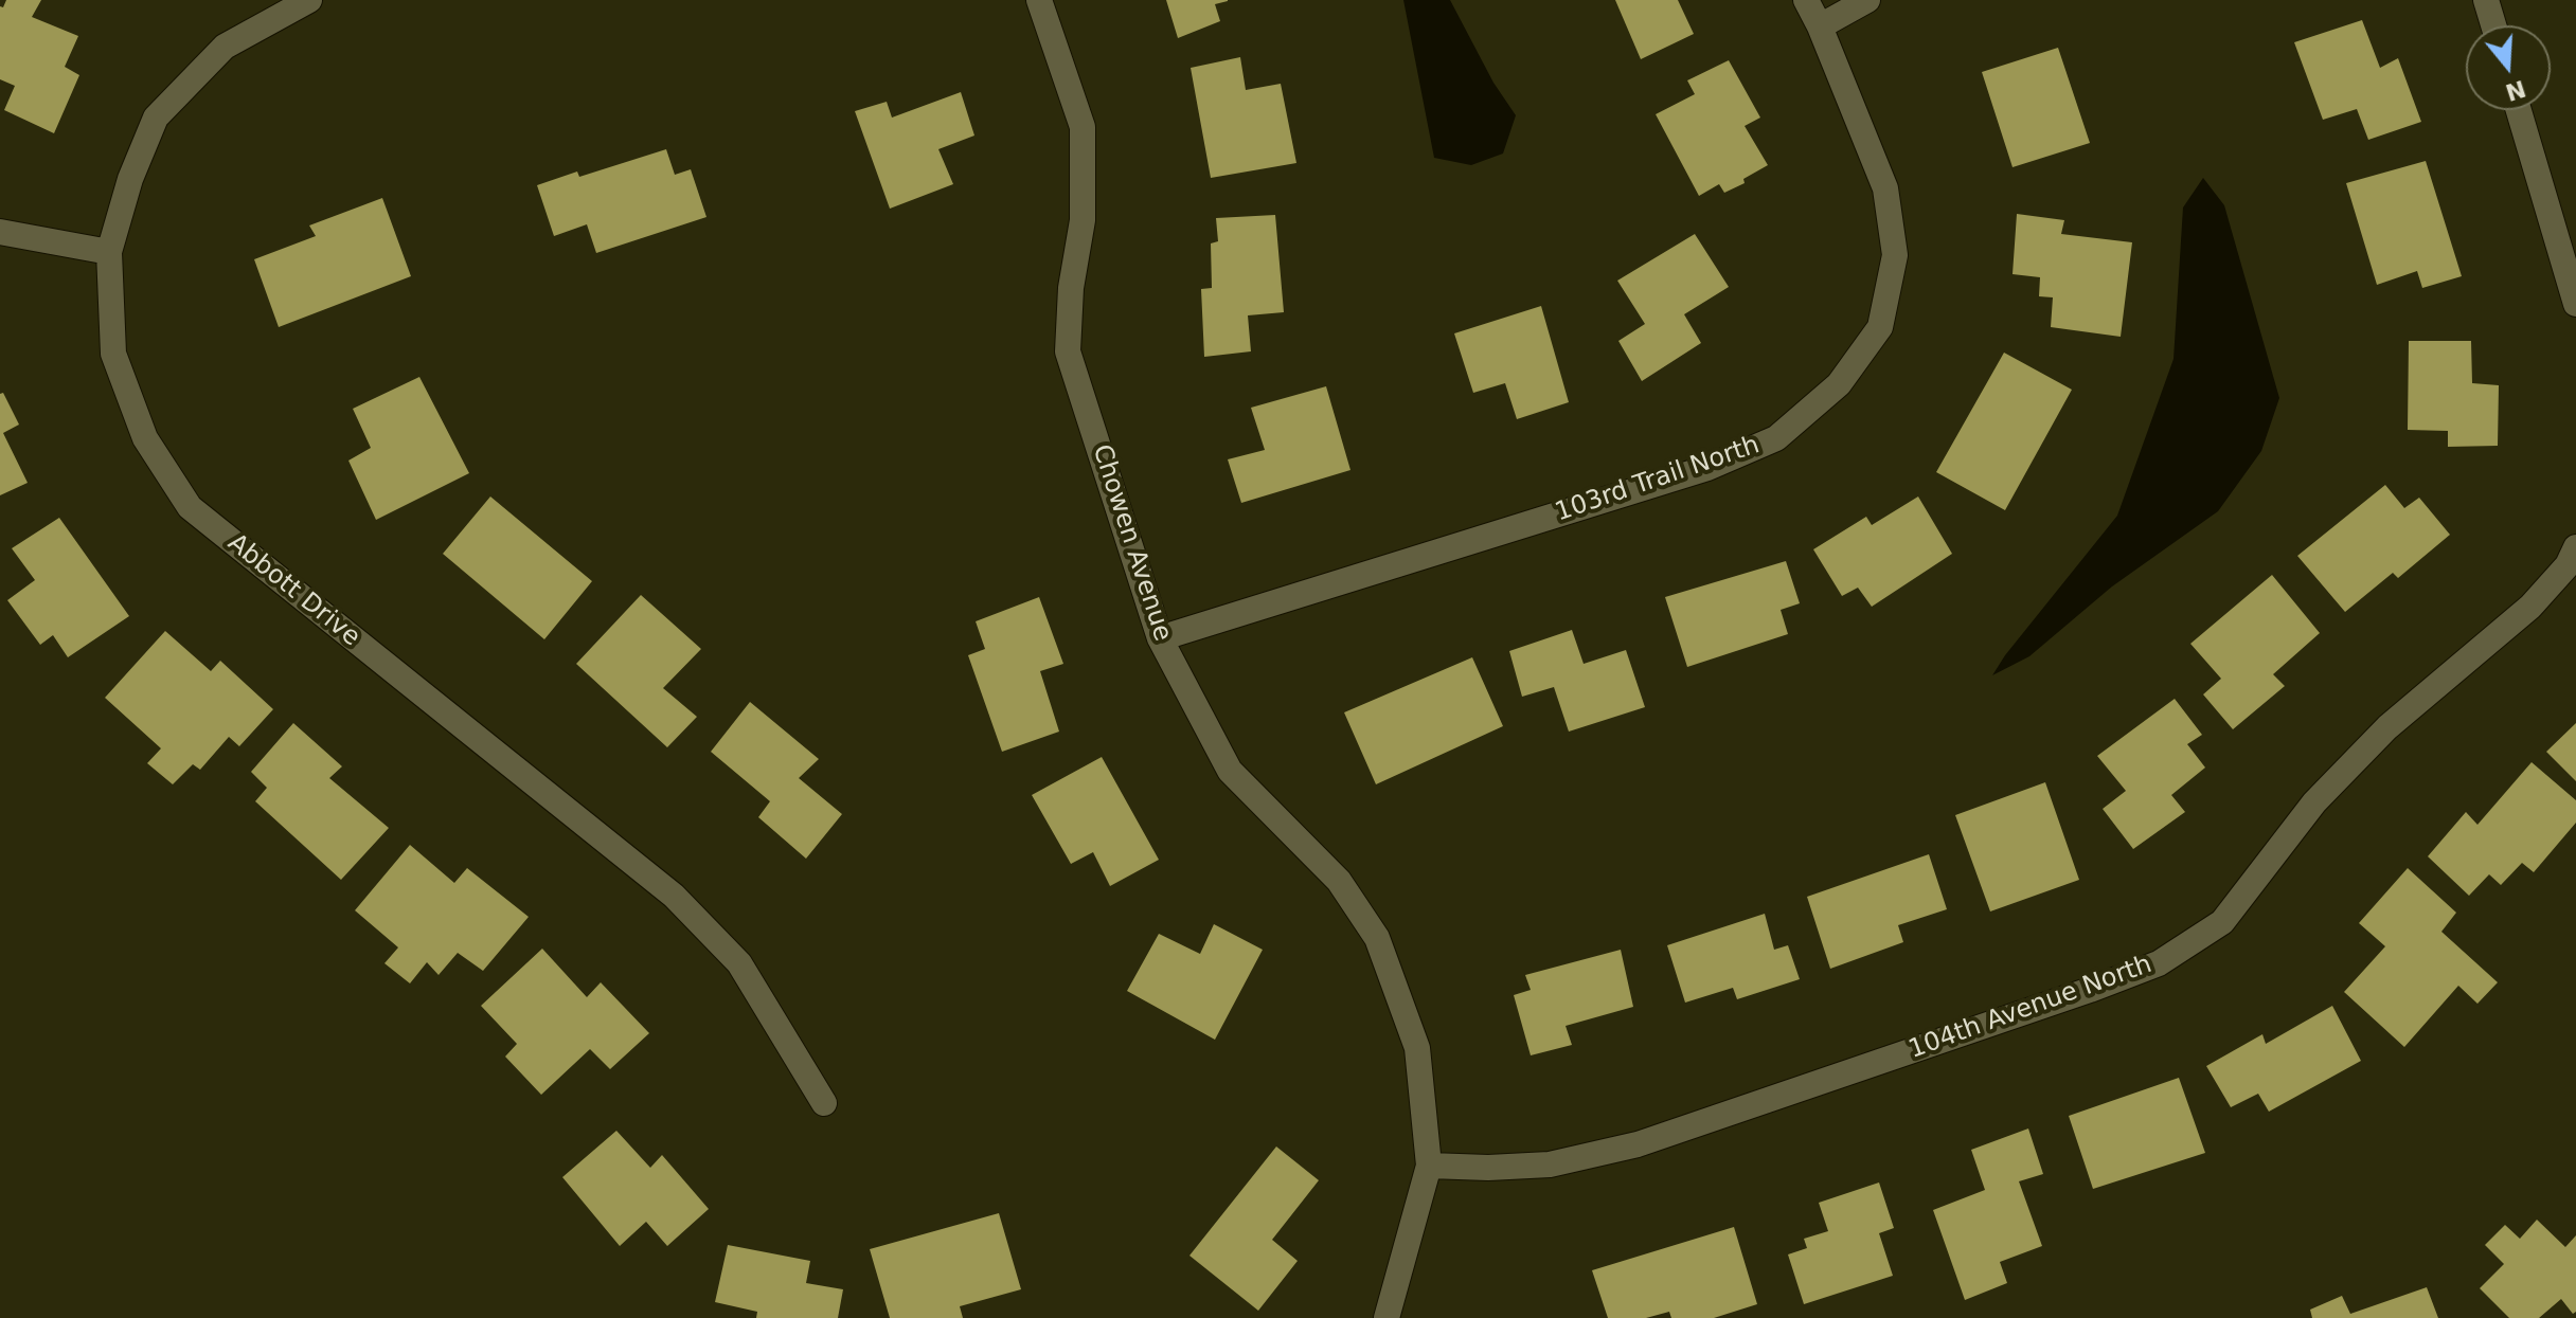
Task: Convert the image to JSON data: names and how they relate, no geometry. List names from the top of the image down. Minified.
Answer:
{"streets":{"street":["103rd Trail North","Chowen Avenue","Abbott Drive","104th Avenue North"]},"crossings":[["103rd Trail North","Chowen Avenue"],["Chowen Avenue","104th Avenue North"]],"north":"bottom"}
